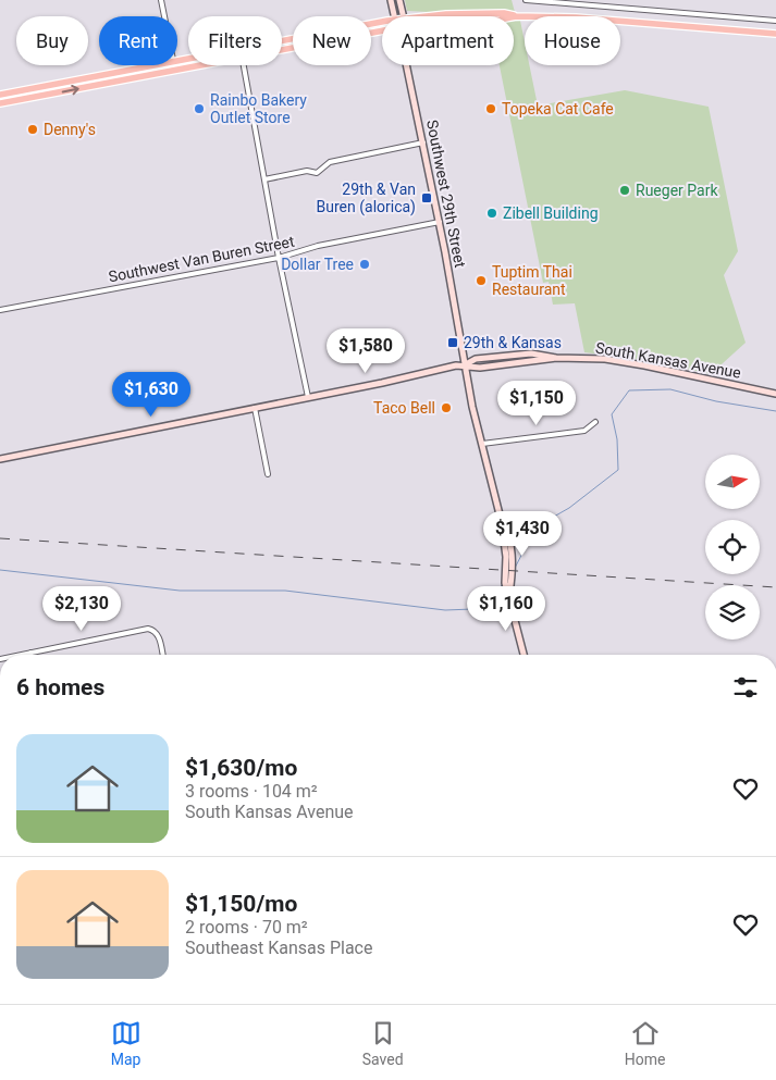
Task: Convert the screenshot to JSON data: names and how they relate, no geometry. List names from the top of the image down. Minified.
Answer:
{"streets":{"main road":["Southwest 29th Street","South Kansas Avenue"],"street":["Southwest Van Buren Street"]},"crossings":[["Southwest 29th Street","Southwest Van Buren Street"],["Southwest 29th Street","South Kansas Avenue"]],"places":{"other":["Rainbo Bakery Outlet Store","Topeka Cat Cafe","Denny's","Rueger Park","Zibell Building","Dollar Tree","Tuptim Thai Restaurant","Taco Bell"],"transit":["29th & Van Buren (alorica)","29th & Kansas"]},"north":"right","page":{"chip":["Buy","Rent","Filters","New","Apartment","House"],"price":["$1,580","$1,630","$1,150","$1,430","$2,130","$1,160"],"heading":"6 homes","list":[{"name":"$1,630/mo","note":"3 rooms · 104 m² · South Kansas Avenue"},{"name":"$1,150/mo","note":"2 rooms · 70 m² · Southeast Kansas Place"}],"tabs":["Map","Saved","Home"]}}
